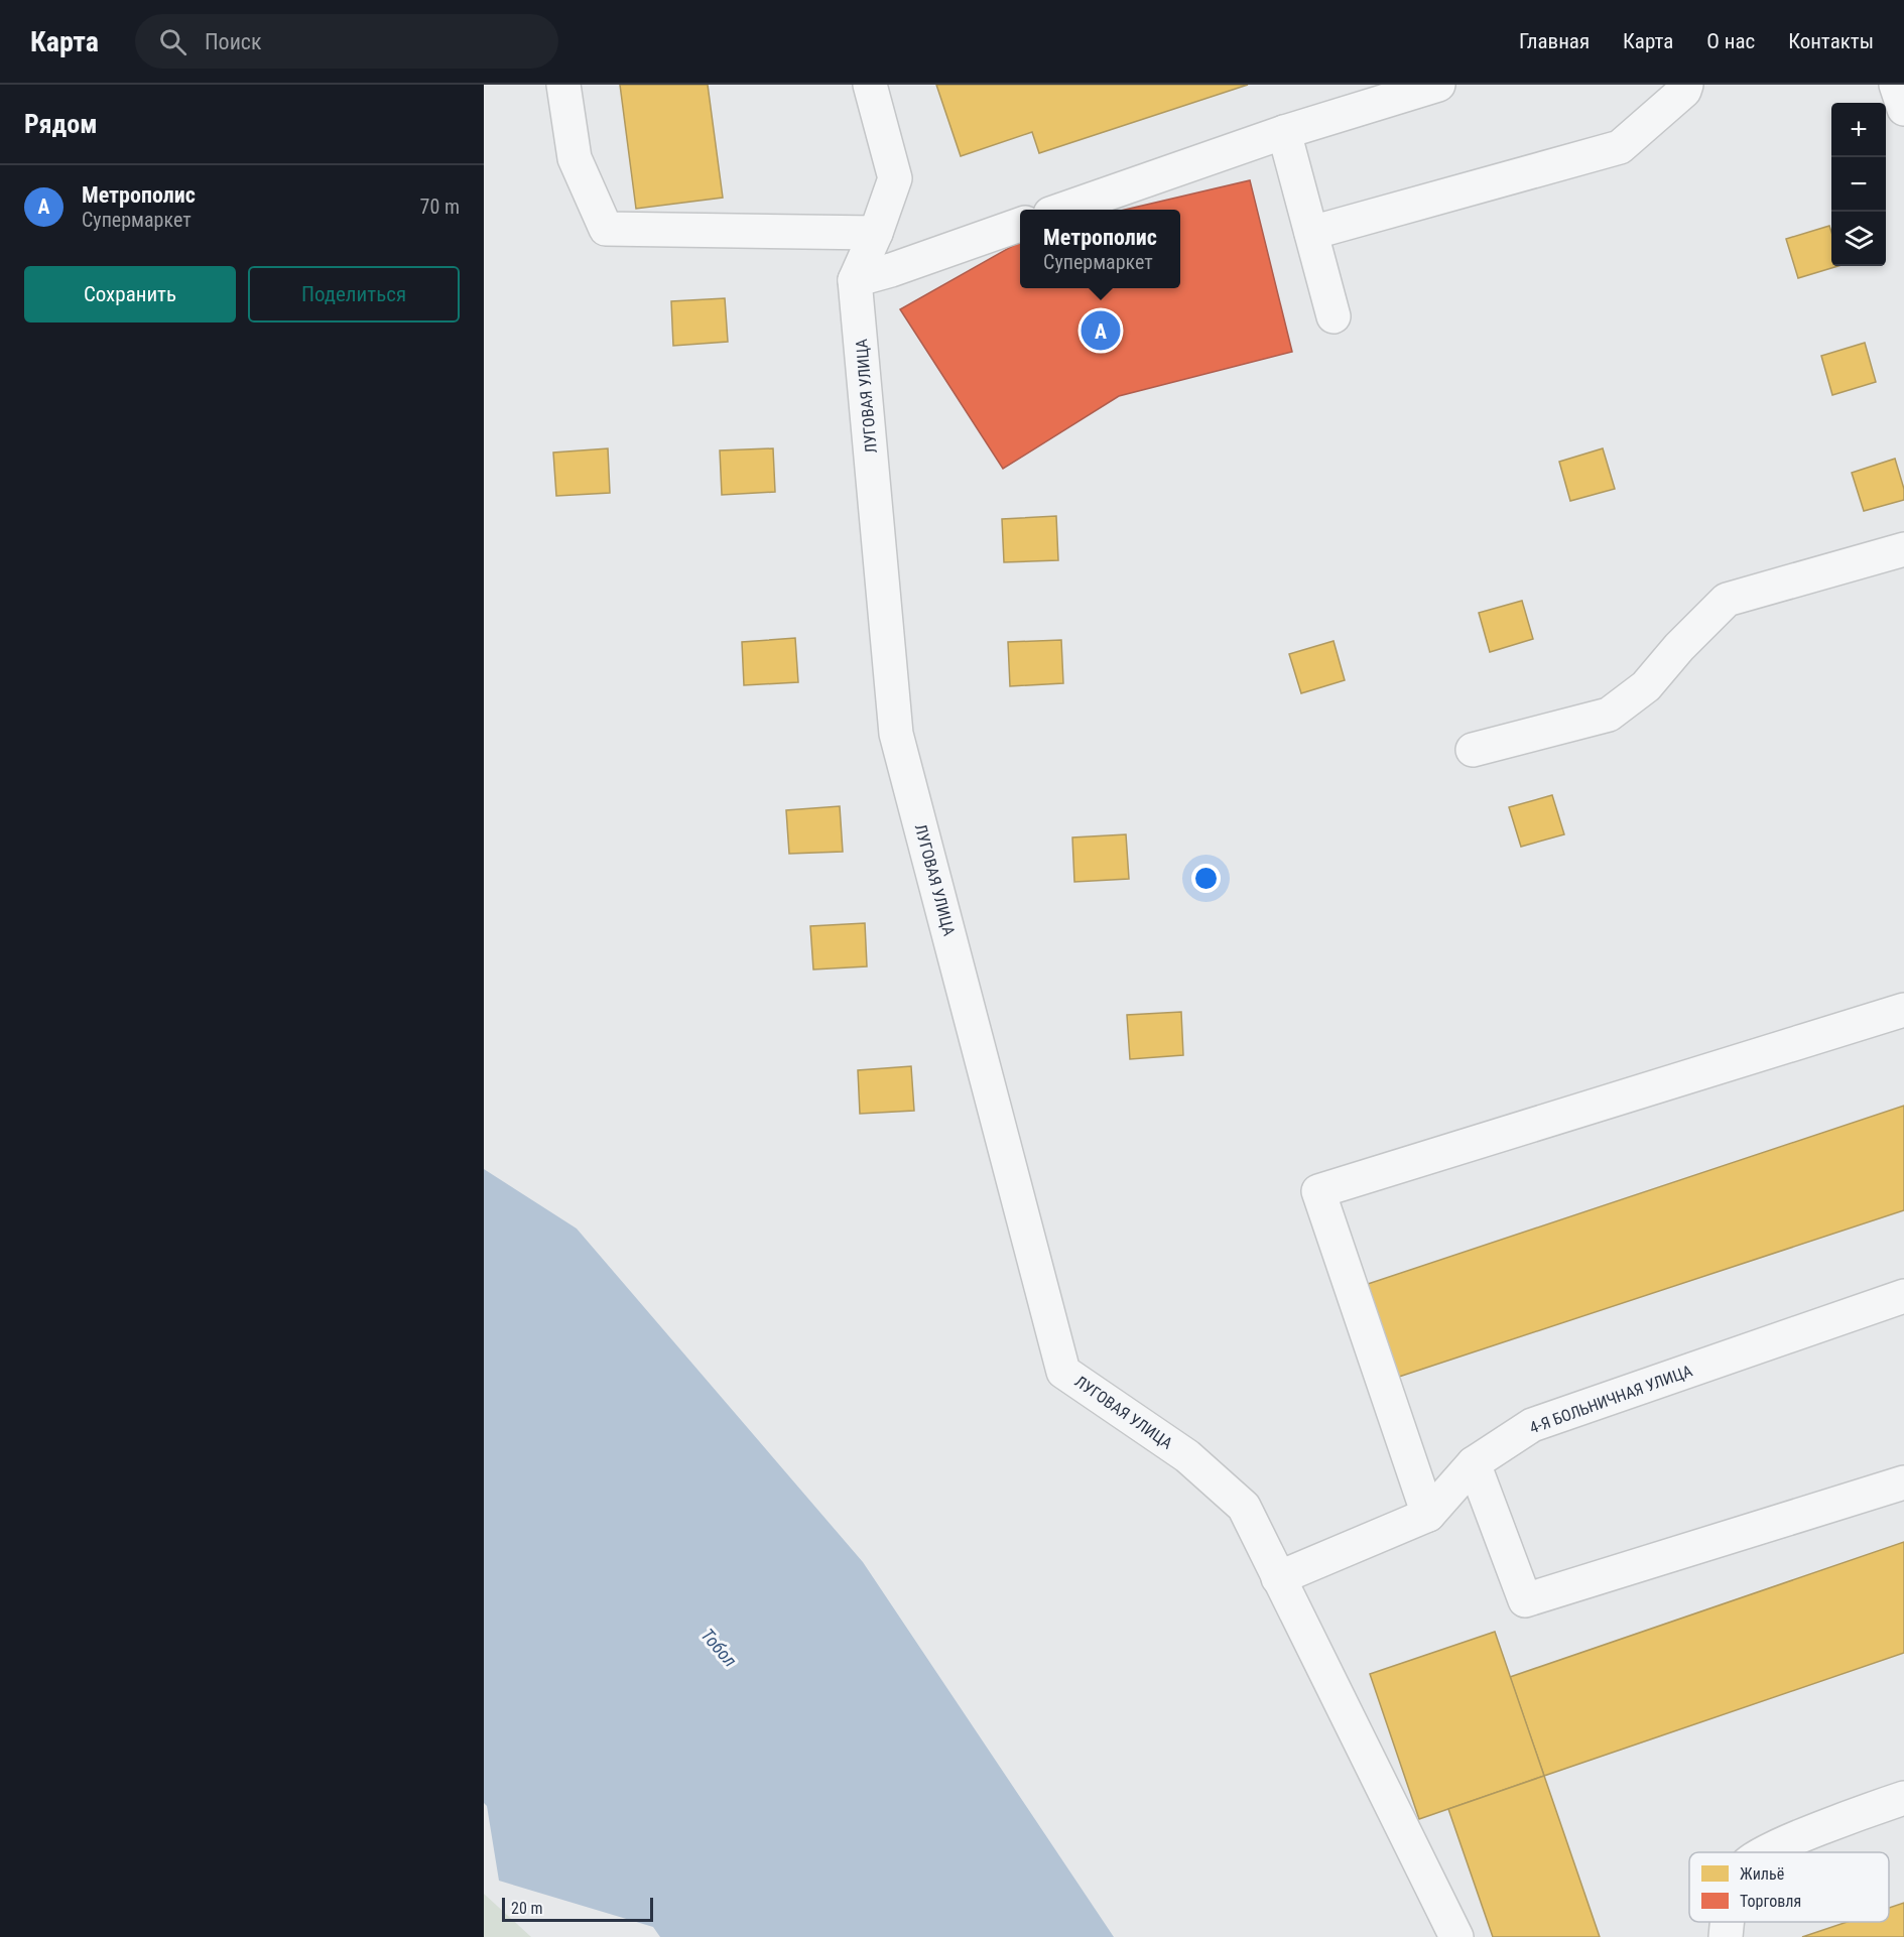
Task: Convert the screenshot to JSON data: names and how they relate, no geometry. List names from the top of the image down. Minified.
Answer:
{"streets":{"street":["ЛУГОВАЯ УЛИЦА","4-Я БОЛЬНИЧНАЯ УЛИЦА"]},"crossings":[["ЛУГОВАЯ УЛИЦА","4-Я БОЛЬНИЧНАЯ УЛИЦА"]],"water":["Тобол"],"legend":["Жильё","Торговля"],"scale_bar":"20 m","page":{"header":"Карта","search":"Поиск","nav":["Главная","Карта","О нас","Контакты"],"heading":"Рядом","map_buttons":["+","−"],"list":[{"mark":"A","name":"Метрополис","note":"Супермаркет","value":"70 m"}],"popup":["Метрополис","Супермаркет"],"buttons":["Сохранить","Поделиться"],"pins":"A","scale":"20 m"}}
